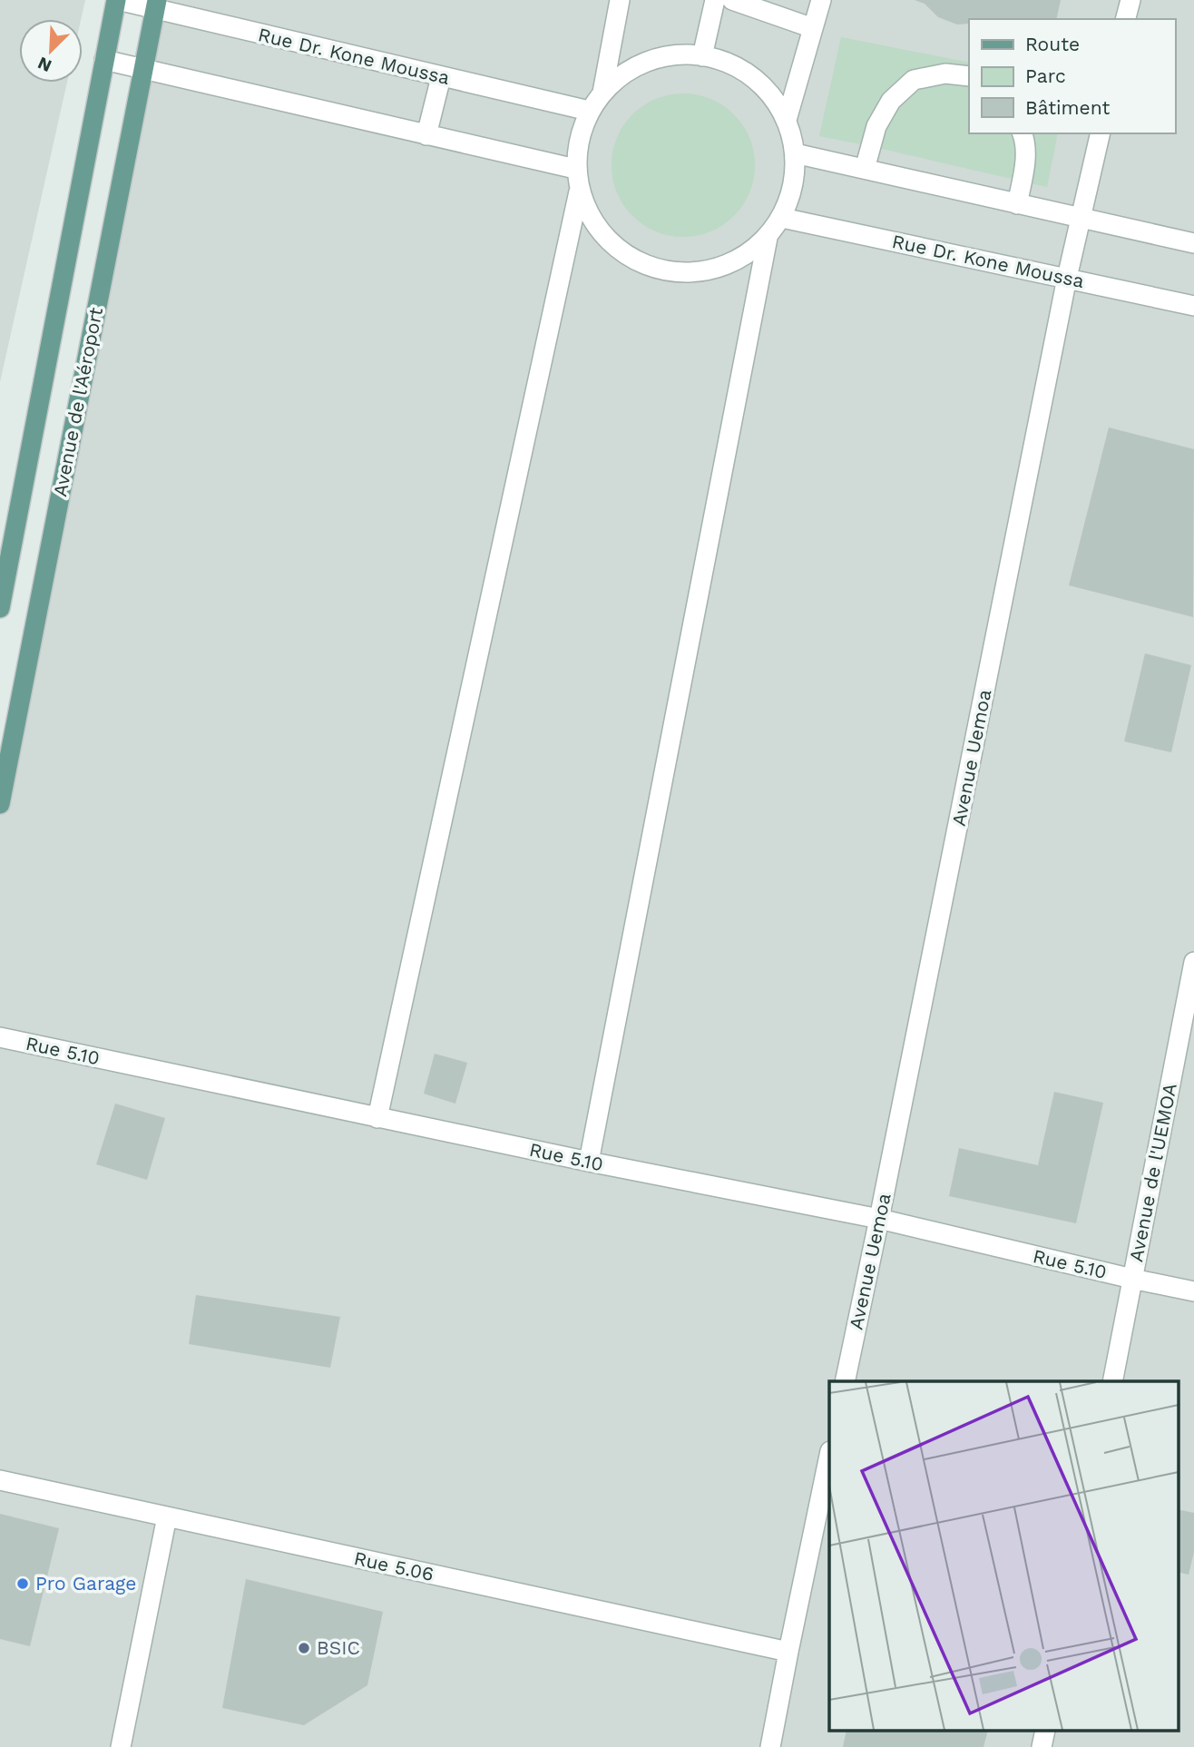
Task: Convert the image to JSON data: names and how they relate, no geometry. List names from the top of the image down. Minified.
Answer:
{"streets":{"main road":["Avenue de l'Aéroport"],"street":["Rue Dr. Kone Moussa","Avenue Uemoa","Rue 5.10","Avenue de l'UEMOA","Rue 5.06"]},"crossings":[["Rue Dr. Kone Moussa","Avenue de l'Aéroport"],["Rue Dr. Kone Moussa","Avenue Uemoa"],["Avenue Uemoa","Rue 5.10"],["Rue 5.10","Avenue de l'UEMOA"]],"places":["Pro Garage","BSIC"],"legend":["Route","Parc","Bâtiment"],"north":"bottom left"}
